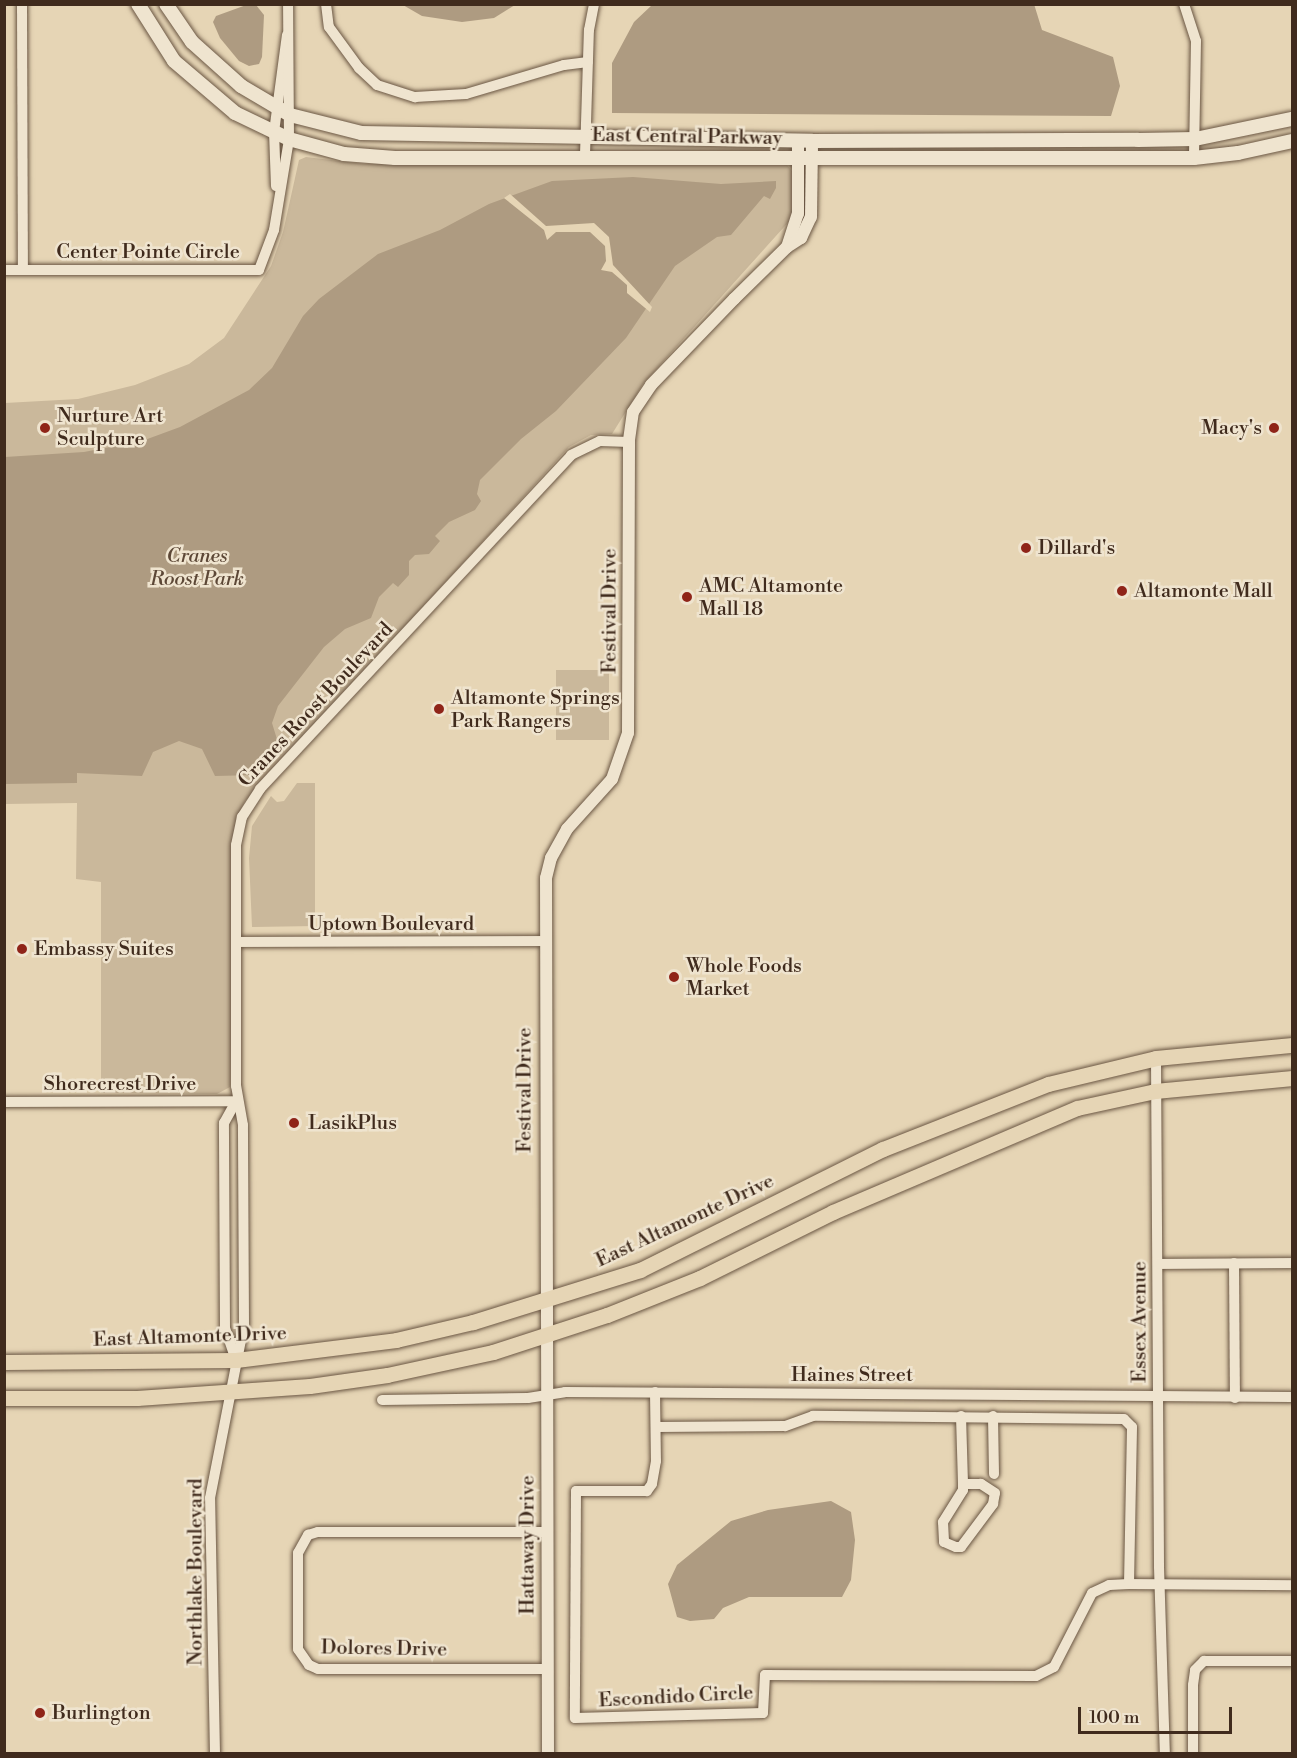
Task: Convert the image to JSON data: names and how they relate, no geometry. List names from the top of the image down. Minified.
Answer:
{"streets":{"main road":["East Central Parkway","East Altamonte Drive"],"street":["Center Pointe Circle","Festival Drive","Cranes Roost Boulevard","Uptown Boulevard","Shorecrest Drive","Essex Avenue","Haines Street","Hattaway Drive","Northlake Boulevard","Dolores Drive","Escondido Circle"]},"crossings":[["East Central Parkway","Center Pointe Circle"],["East Central Parkway","Festival Drive"],["Festival Drive","Cranes Roost Boulevard"],["Festival Drive","Uptown Boulevard"],["Festival Drive","East Altamonte Drive"],["Festival Drive","Hattaway Drive"],["Cranes Roost Boulevard","Uptown Boulevard"],["Cranes Roost Boulevard","Shorecrest Drive"],["Cranes Roost Boulevard","East Altamonte Drive"],["Cranes Roost Boulevard","Northlake Boulevard"],["East Altamonte Drive","Essex Avenue"],["Essex Avenue","Haines Street"],["Essex Avenue","Escondido Circle"],["Haines Street","Hattaway Drive"],["Haines Street","Escondido Circle"],["Hattaway Drive","Dolores Drive"]],"parks":["Cranes Roost Park"],"places":["Nurture Art Sculpture","Macy's","Dillard's","Altamonte Mall","AMC Altamonte Mall 18","Altamonte Springs Park Rangers","Embassy Suites","Whole Foods Market","LasikPlus","Burlington"],"scale_bar":"100 m"}
